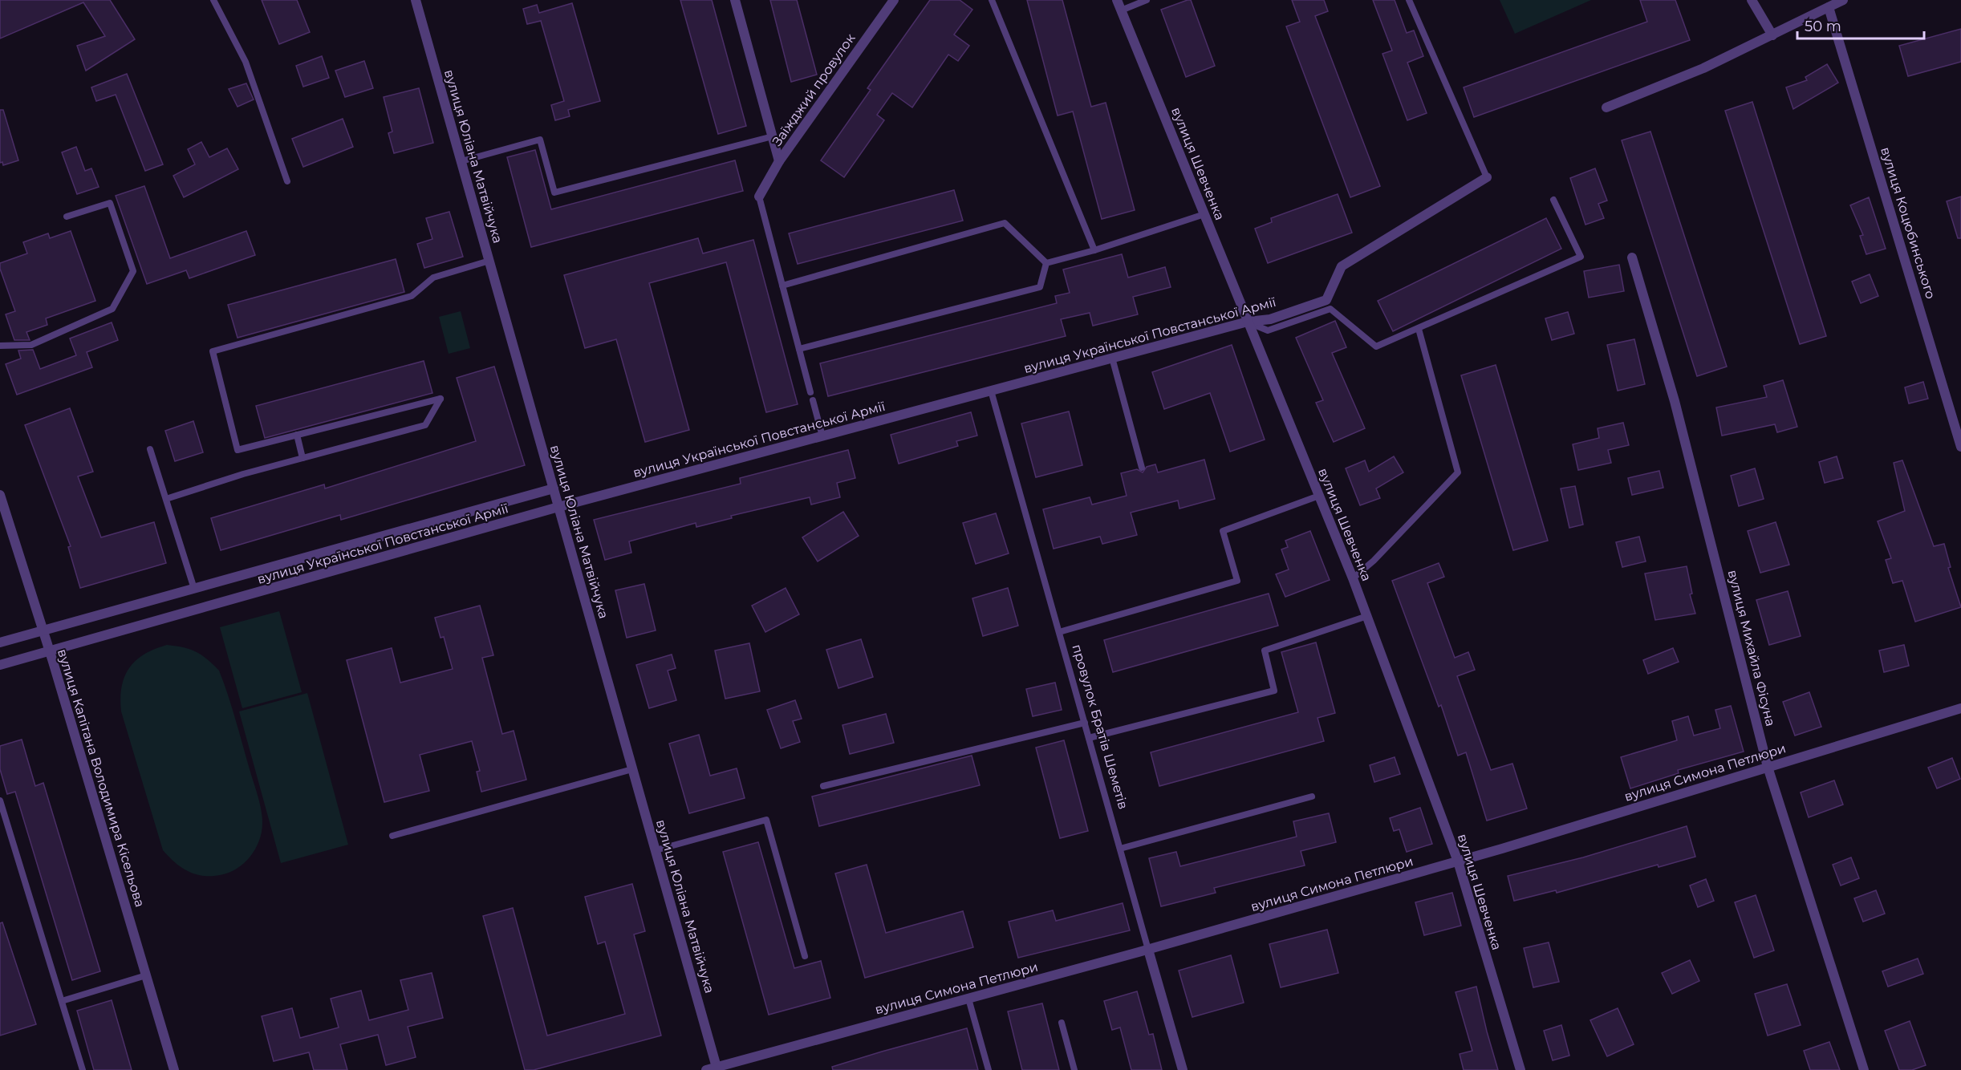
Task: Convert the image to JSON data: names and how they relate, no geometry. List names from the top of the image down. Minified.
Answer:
{"streets":{"street":["Заїжджий провулок","вулиця Юліана Матвійчука","вулиця Шевченка","вулиця Коцюбинського","вулиця Української Повстанської Армії","вулиця Михайла Фісуна","провулок Братів Шеметів","вулиця Симона Петлюри","вулиця Капітана Володимира Кісельова"]},"crossings":[["вулиця Юліана Матвійчука","вулиця Української Повстанської Армії"],["вулиця Юліана Матвійчука","вулиця Симона Петлюри"],["вулиця Шевченка","вулиця Української Повстанської Армії"],["вулиця Шевченка","вулиця Симона Петлюри"],["вулиця Української Повстанської Армії","провулок Братів Шеметів"],["вулиця Української Повстанської Армії","вулиця Капітана Володимира Кісельова"],["вулиця Михайла Фісуна","вулиця Симона Петлюри"],["провулок Братів Шеметів","вулиця Симона Петлюри"]],"scale_bar":"50 m"}
